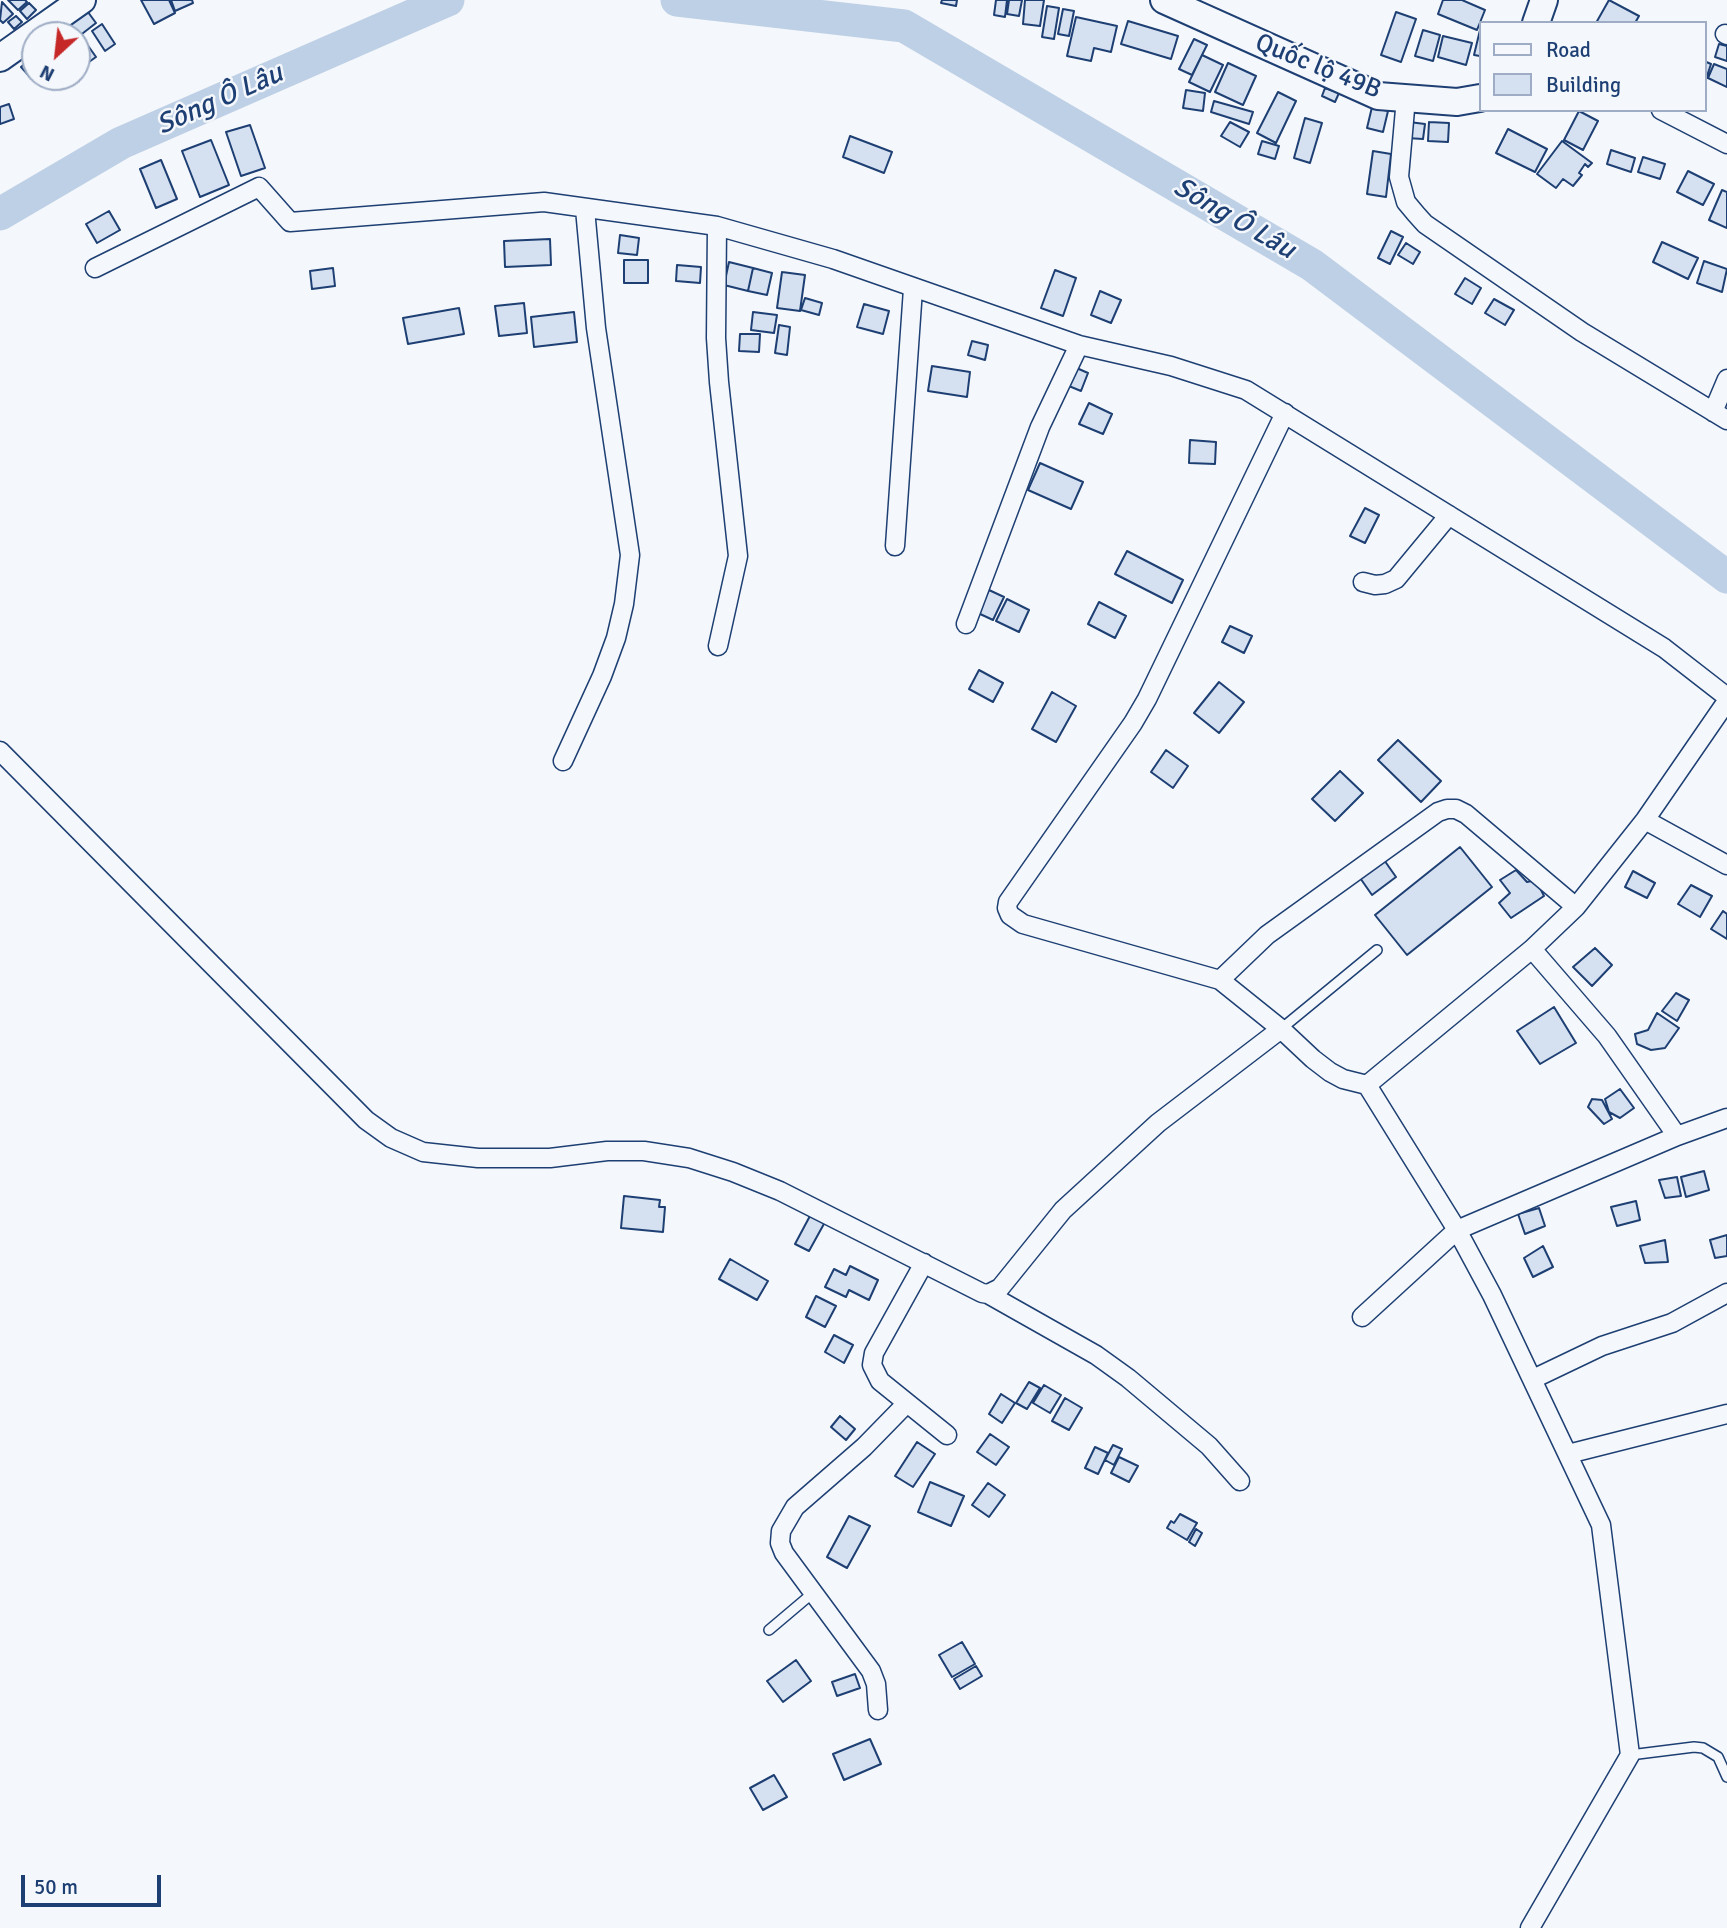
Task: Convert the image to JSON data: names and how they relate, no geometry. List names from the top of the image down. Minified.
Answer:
{"streets":{"main road":["Quốc lộ 49B"]},"water":["Sông Ô Lâu"],"legend":["Road","Building"],"scale_bar":"50 m","north":"bottom left"}
